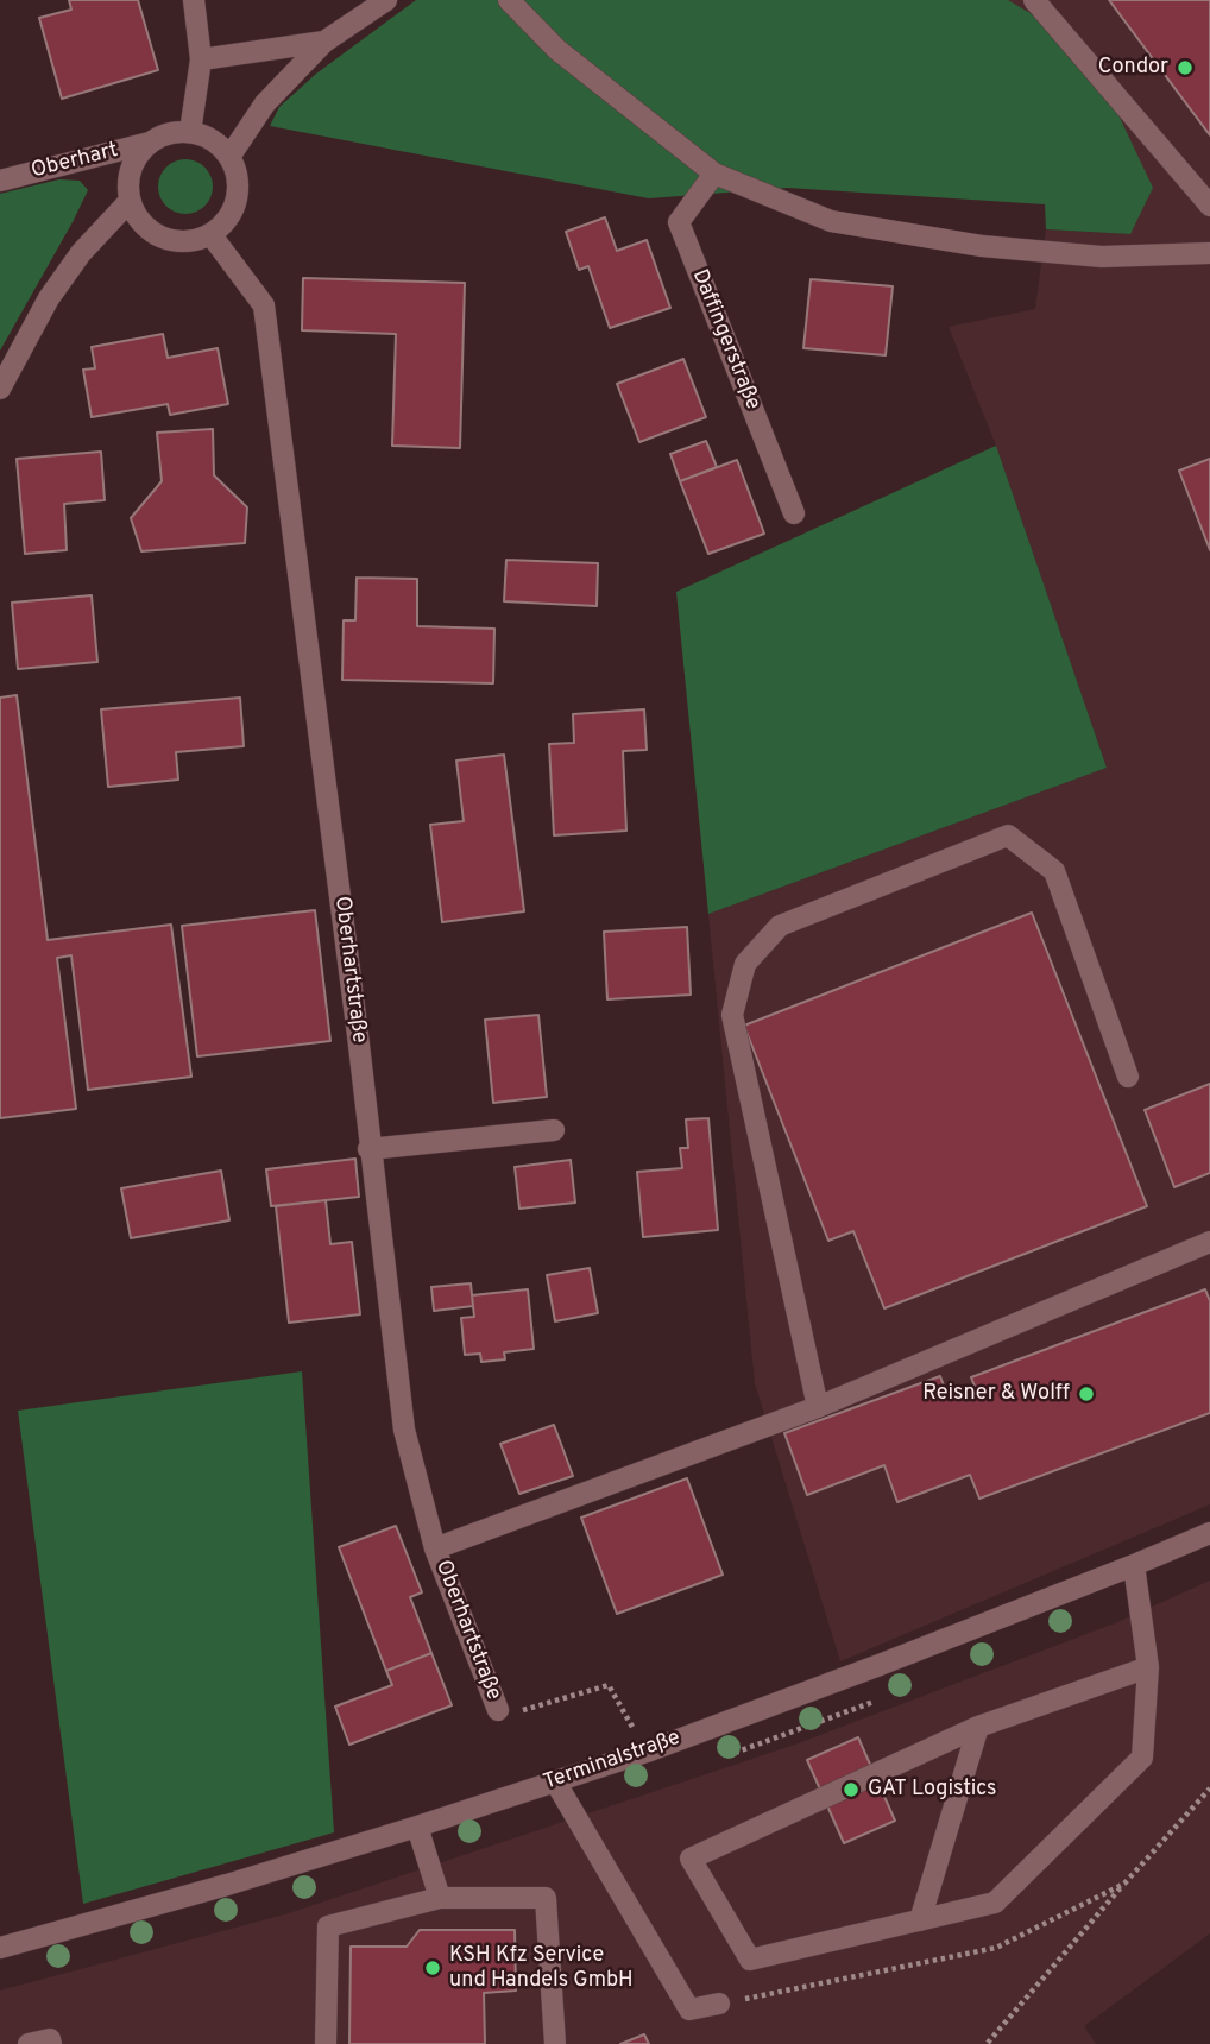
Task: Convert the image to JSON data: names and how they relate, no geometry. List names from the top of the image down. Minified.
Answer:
{"streets":{"street":["Oberhart","Daffingerstraße","Oberhartstraße","Terminalstraße"]},"crossings":[["Oberhart","Oberhartstraße"]],"places":["Condor","Reisner & Wolff","GAT Logistics","KSH Kfz Service und Handels GmbH"]}
